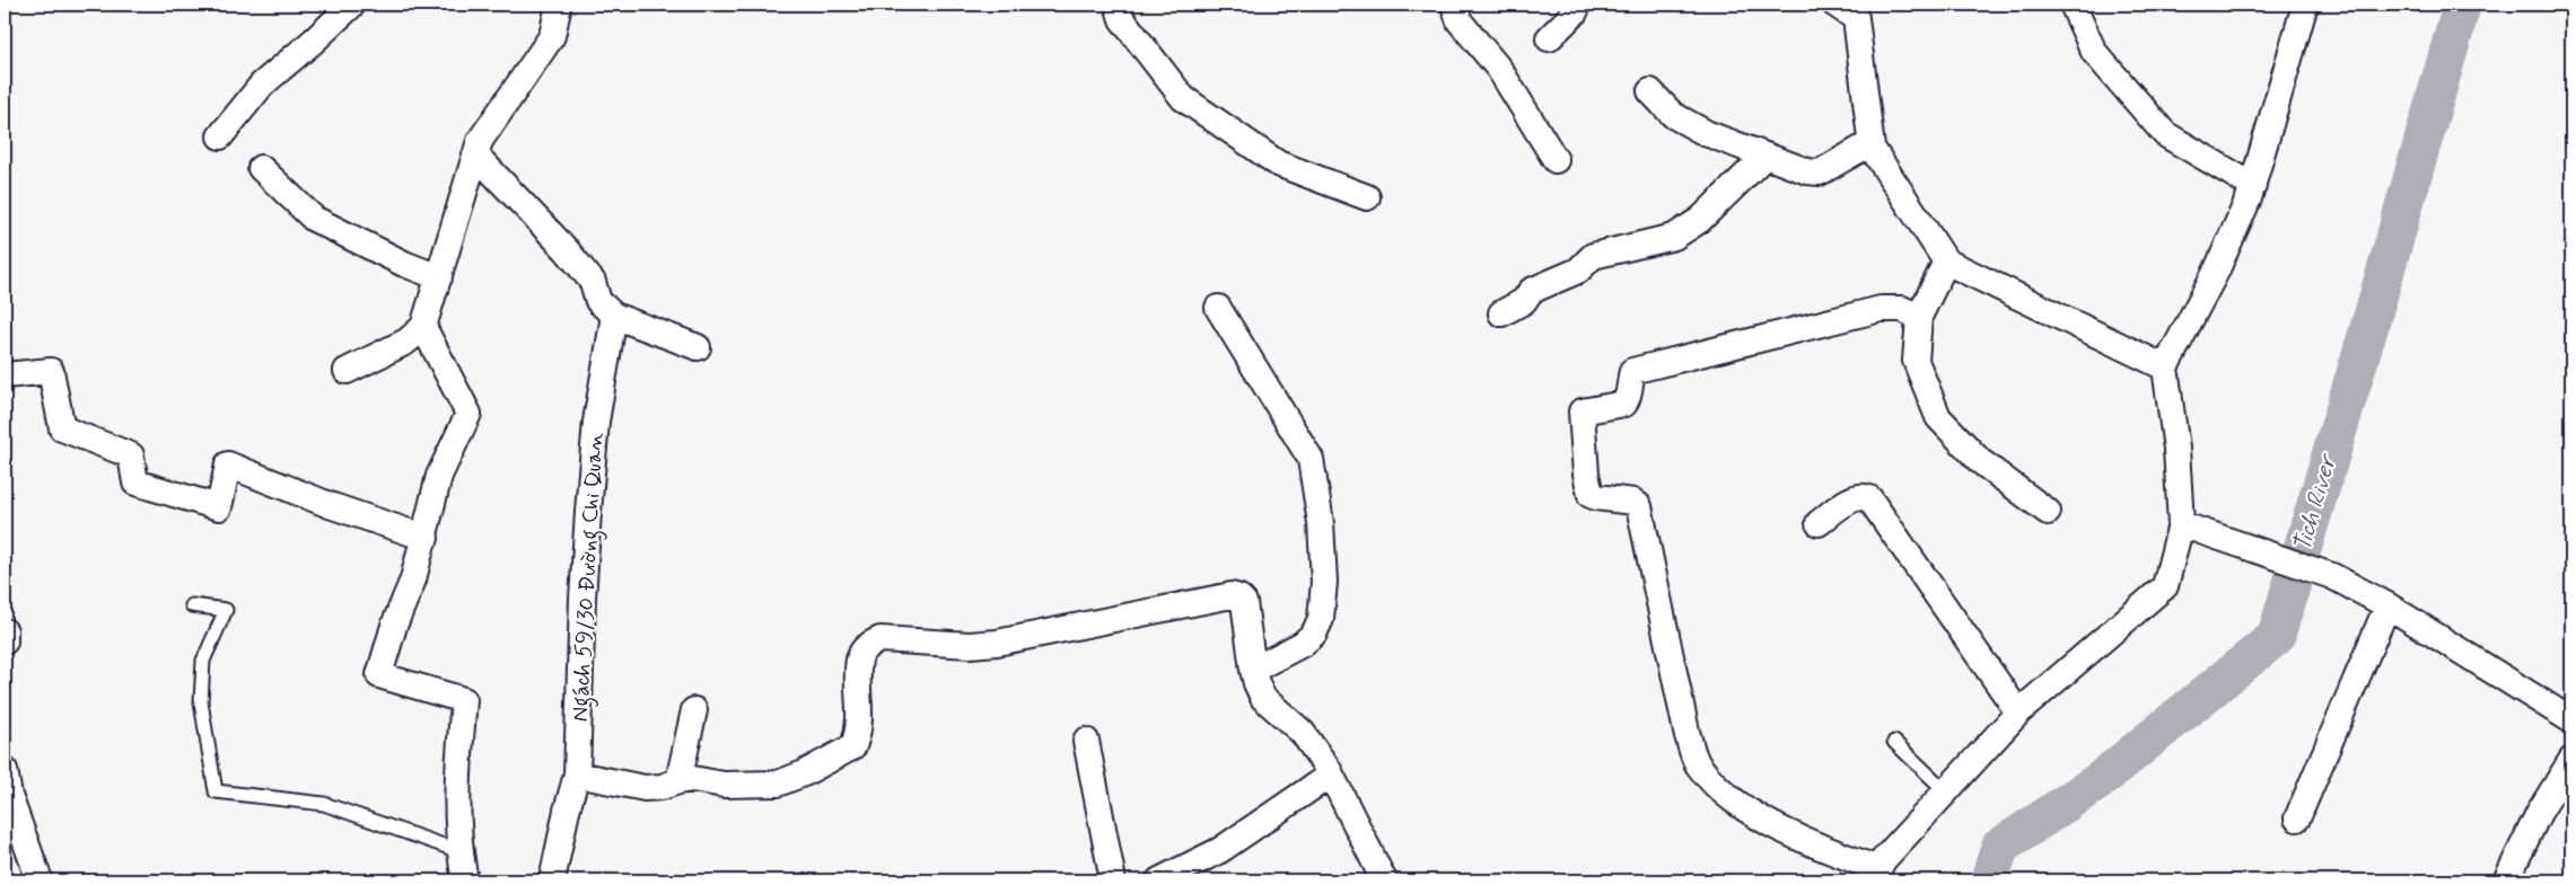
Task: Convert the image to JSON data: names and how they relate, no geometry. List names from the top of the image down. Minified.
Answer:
{"streets":{"street":["Ngách 59/30 Đường Chi Quan"]},"water":["Tich River"]}
